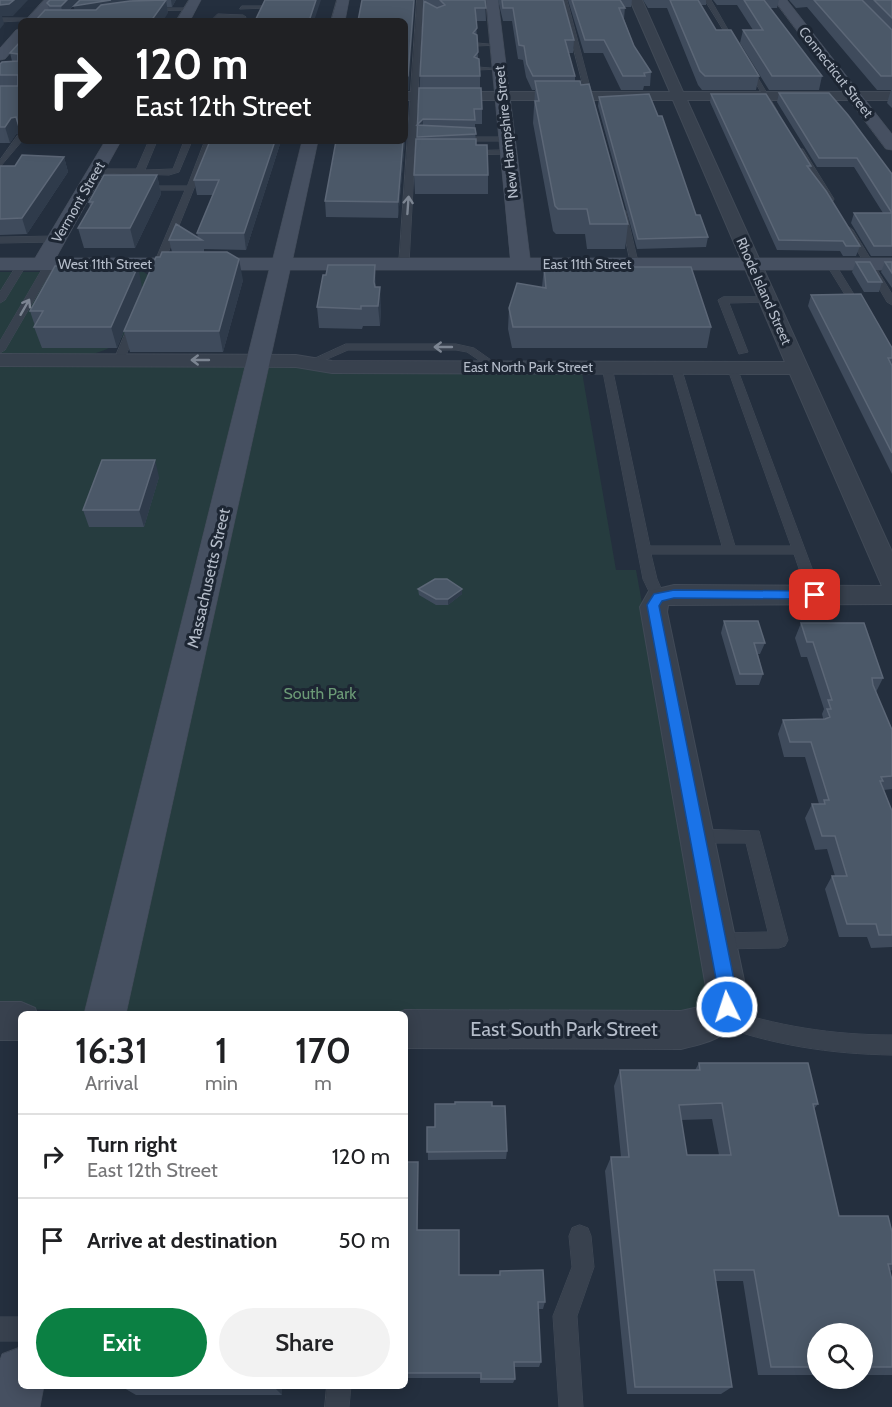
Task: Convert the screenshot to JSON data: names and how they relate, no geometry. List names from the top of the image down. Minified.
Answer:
{"streets":{"street":["Connecticut Street","New Hampshire Street","Vermont Street","West 11th Street","East 11th Street","Rhode Island Street","East North Park Street","Massachusetts Street","East South Park Street"]},"crossings":[["New Hampshire Street","East 11th Street"],["Vermont Street","West 11th Street"],["West 11th Street","East 11th Street"],["West 11th Street","Massachusetts Street"],["East 11th Street","Rhode Island Street"],["East 11th Street","Massachusetts Street"],["Rhode Island Street","East North Park Street"],["East North Park Street","Massachusetts Street"]],"parks":["South Park"],"page":{"turn":["120 m","East 12th Street"],"eta":["16:31","Arrival","1","min","170","m"],"list":[{"name":"Turn right","note":"East 12th Street","value":"120 m"},{"name":"Arrive at destination","value":"50 m"}],"buttons":["Exit","Share"]}}
